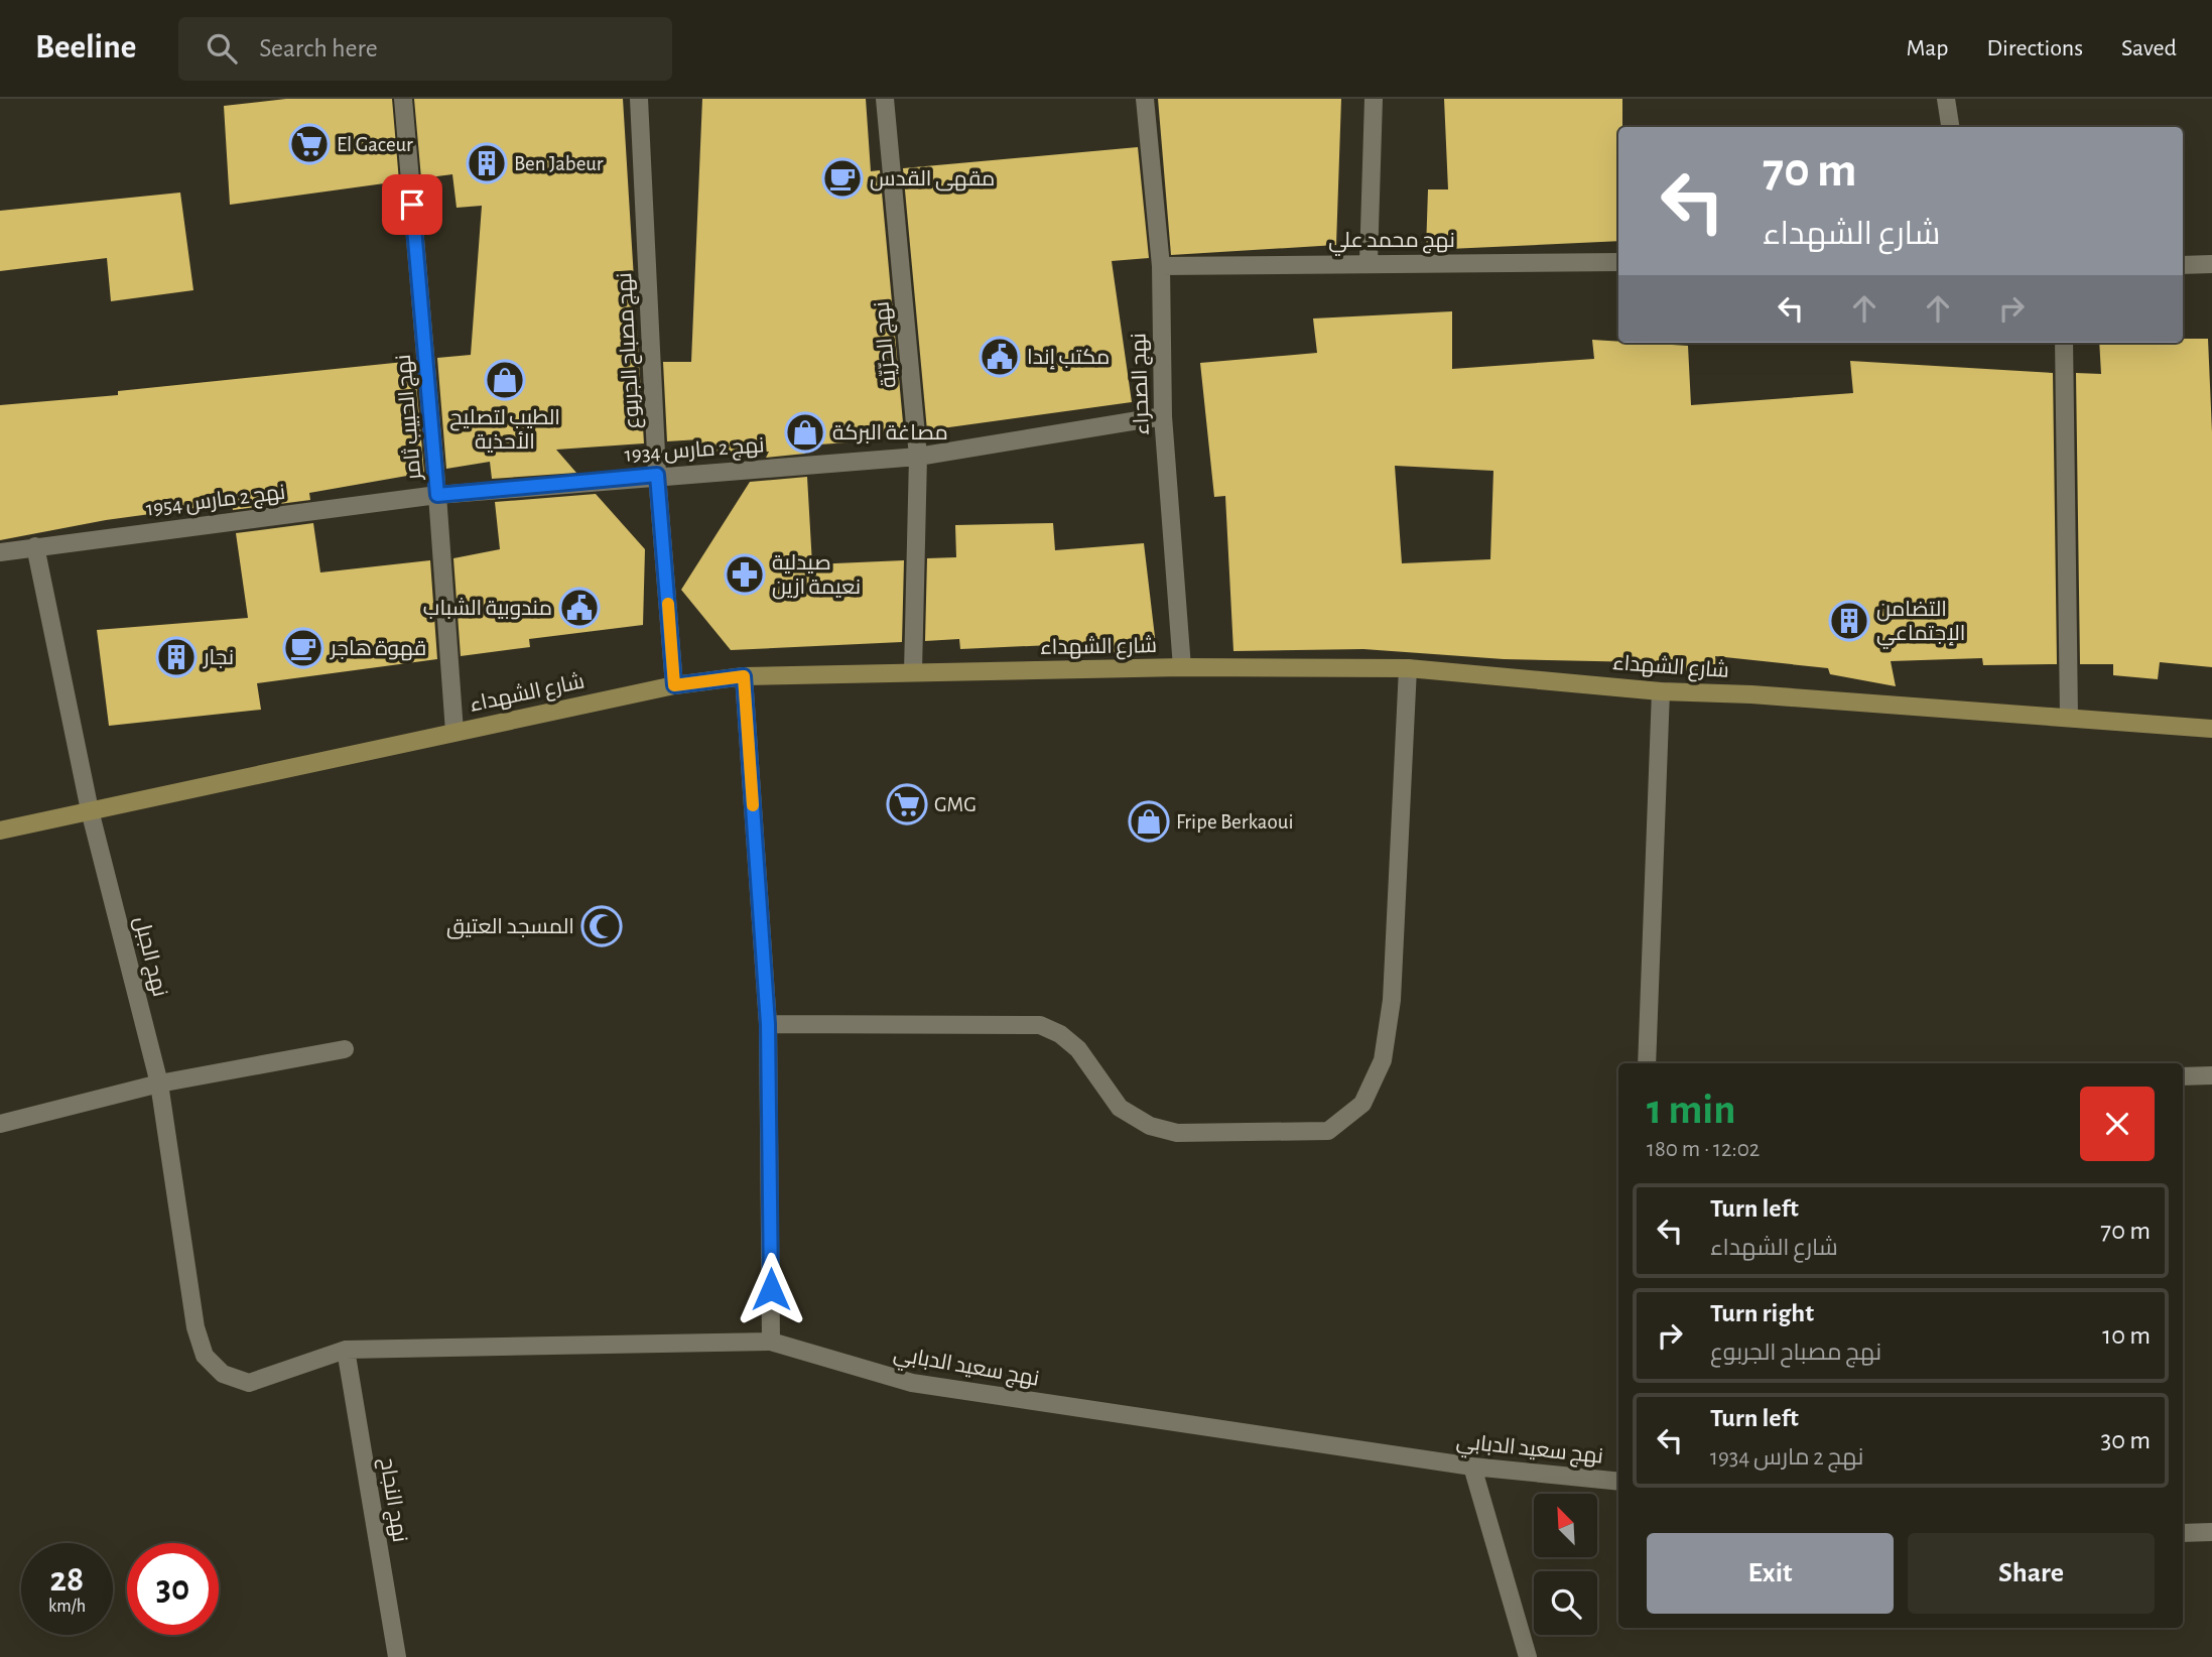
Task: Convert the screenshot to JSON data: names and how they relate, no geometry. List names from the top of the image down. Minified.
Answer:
{"streets":{"main road":["شارع الشهداء"],"street":["نهج محمد علي","نهج الحرّيّة","نهج مصباح الجربوع","نهج الصحراء","نهج الحبيب ثامر","نهج 2 مارس 1934","نهج 2 مارس 1954","نهج الجبل","نهج سعيد الدبابي","نهج النجاح"]},"crossings":[["نهج محمد علي","نهج الصحراء"],["نهج الحرّيّة","نهج 2 مارس 1934"],["نهج الحرّيّة","شارع الشهداء"],["نهج مصباح الجربوع","نهج 2 مارس 1934"],["نهج مصباح الجربوع","شارع الشهداء"],["نهج الصحراء","نهج 2 مارس 1934"],["نهج الصحراء","شارع الشهداء"],["نهج الحبيب ثامر","نهج 2 مارس 1934"],["نهج الحبيب ثامر","نهج 2 مارس 1954"],["نهج الحبيب ثامر","شارع الشهداء"],["نهج 2 مارس 1934","نهج 2 مارس 1954"],["نهج 2 مارس 1954","نهج الجبل"],["شارع الشهداء","نهج الجبل"],["نهج الجبل","نهج سعيد الدبابي"],["نهج سعيد الدبابي","نهج النجاح"]],"places":{"supermarket":["El Gaceur","GMG"],"building":["Ben Jabeur","التضامن الإجتماعي","نجار"],"cafe":["مقهى القدس","قهوة هاجر"],"public building":["مكتب إندا","مندوبية الشباب"],"shop":["الطيب لتصليح الأحذية","مصاغة البركة","Fripe Berkaoui"],"pharmacy":["صيدلية نعيمة ازين"],"mosque":["المسجد العتيق"]},"north":"top left","page":{"header":"Beeline","search":"Search here","nav":["Map","Directions","Saved"],"turn":["70 m","شارع الشهداء"],"heading":["1 min","180 m · 12:02"],"list":[{"name":"Turn left","note":"شارع الشهداء","value":"70 m"},{"name":"Turn right","note":"نهج مصباح الجربوع","value":"10 m"},{"name":"Turn left","note":"نهج 2 مارس 1934","value":"30 m"}],"buttons":["Exit","Share"],"speed":"28 km/h","limit":"30"}}
